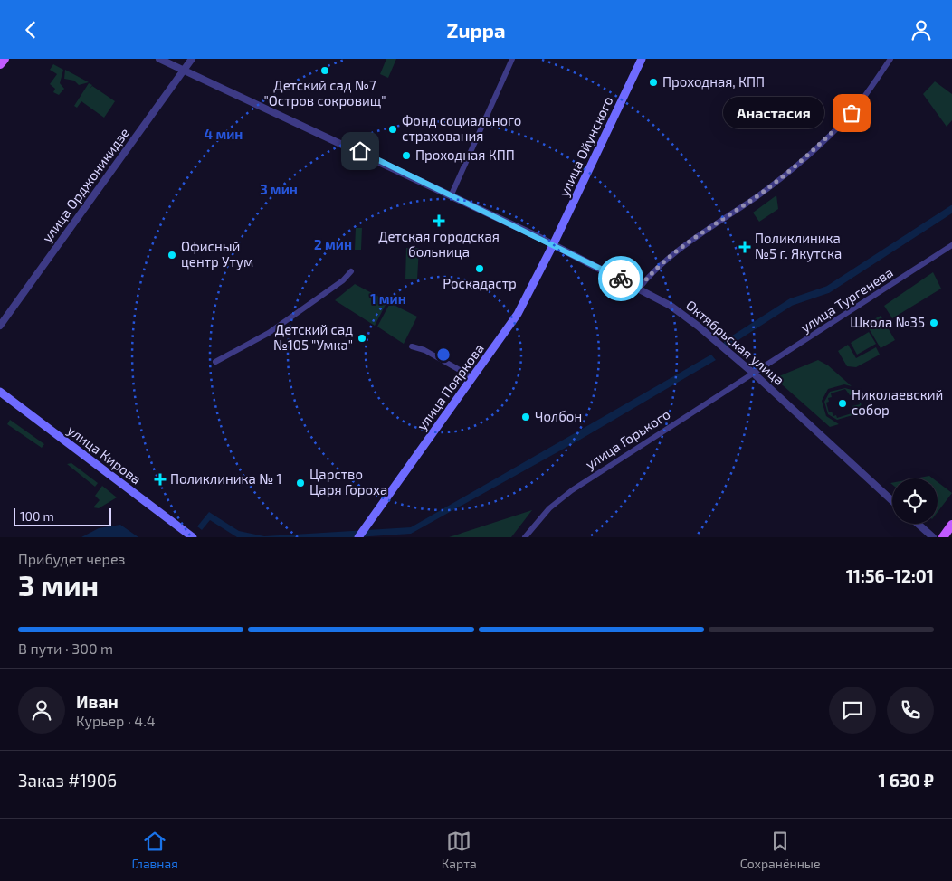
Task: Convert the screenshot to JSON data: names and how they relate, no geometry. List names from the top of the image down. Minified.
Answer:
{"streets":{"main road":["улица Ойунского","улица Пояркова","улица Кирова"],"street":["улица Орджоникидзе","улица Тургенева","Октябрьская улица","улица Горького"]},"crossings":[["улица Ойунского","Октябрьская улица"],["улица Ойунского","улица Пояркова"],["улица Орджоникидзе","Октябрьская улица"],["улица Тургенева","Октябрьская улица"],["улица Тургенева","улица Горького"],["Октябрьская улица","улица Пояркова"],["Октябрьская улица","улица Горького"]],"places":{"other":["Детский сад №7 \"Остров сокровищ\"","Проходная, КПП","Анастасия","Фонд социального страхования","Проходная КПП","Офисный центр Утум","Роскадастр","Школа №35","Детский сад №105 \"Умка\"","Николаевский собор","Чолбон","Царство Царя Гороха"],"health":["Детская городская больница","Поликлиника №5 г. Якутска","Поликлиника № 1"]},"scale_bar":"100 m","page":{"header":"Zuppa","bubble":"Анастасия","scale":"100 m","heading":["3 мин","Прибудет через","11:56–12:01"],"panel":["Иван","Курьер · 4.4","Заказ #1906","1 630 ₽"],"bar":"В пути · 300 m","tabs":["Главная","Карта","Сохранённые"]},"rings":["4 мин","3 мин","2 мин","1 мин"]}
